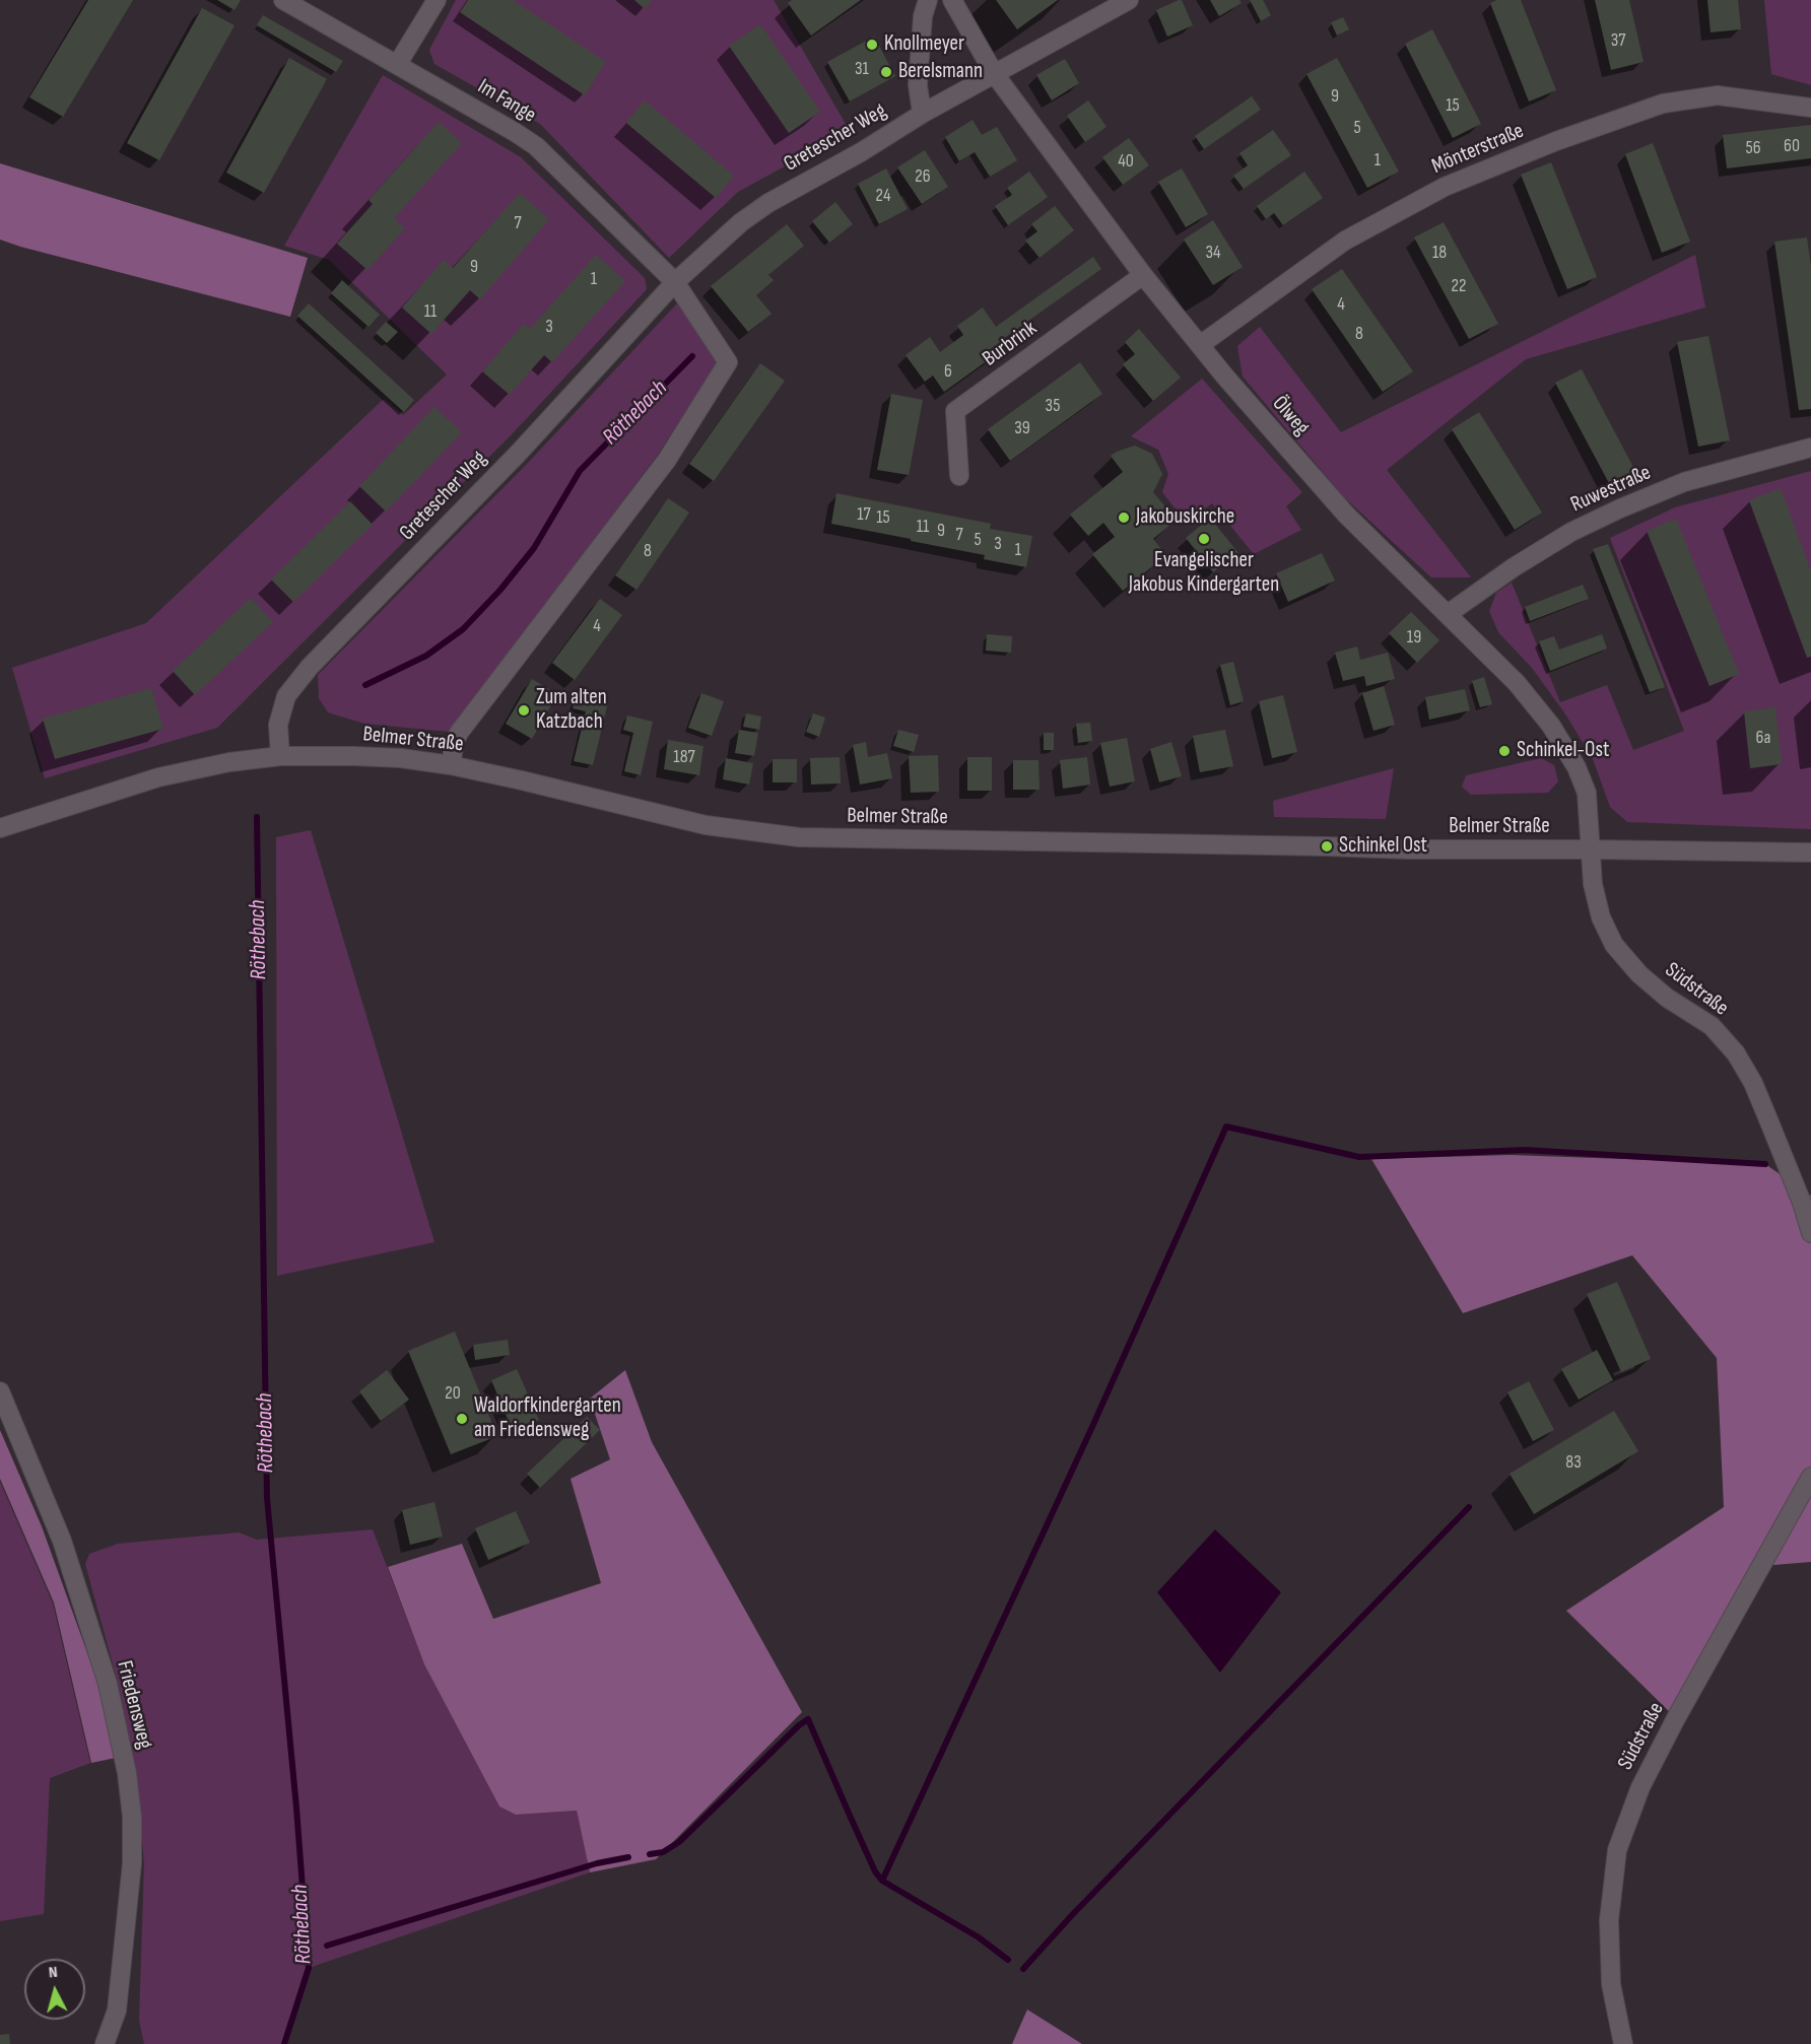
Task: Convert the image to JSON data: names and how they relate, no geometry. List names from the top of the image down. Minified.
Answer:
{"streets":{"street":["Im Fange","Gretescher Weg","Mönterstraße","Burbrink","Ölweg","Ruwestraße","Belmer Straße","Südstraße","Friedensweg"]},"crossings":[["Im Fange","Gretescher Weg"],["Gretescher Weg","Ölweg"],["Gretescher Weg","Belmer Straße"],["Mönterstraße","Ölweg"],["Burbrink","Ölweg"],["Ölweg","Ruwestraße"],["Ölweg","Belmer Straße"],["Ölweg","Südstraße"],["Belmer Straße","Südstraße"]],"water":["Röthebach"],"places":["Knollmeyer","Berelsmann","Jakobuskirche","Evangelischer Jakobus Kindergarten","Zum alten Katzbach","Schinkel-Ost","Schinkel Ost","Waldorfkindergarten am Friedensweg"],"house_numbers":["37","31","9","15","5","60","56","1","40","26","24","7","34","18","9","1","22","4","11","3","8","6","35","39","17","15","11","9","7","5","3","1","8","4","19","6a","187","20","83"],"north":"top"}
